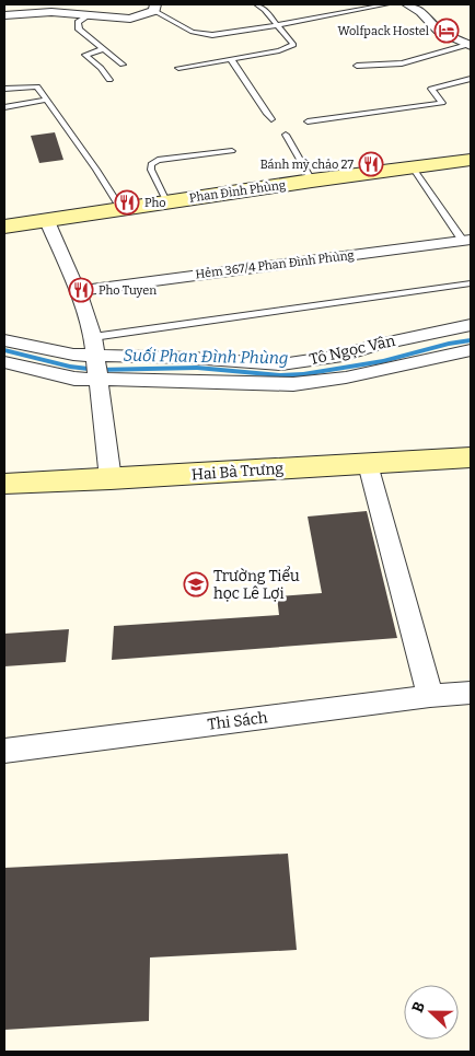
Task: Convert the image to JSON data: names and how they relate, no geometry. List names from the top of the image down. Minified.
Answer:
{"streets":{"main road":["Phan Đình Phùng","Hai Bà Trưng"],"street":["Hẻm 367/4 Phan Đình Phùng","Tô Ngọc Vân","Thi Sách"]},"water":["Suối Phan Đình Phùng"],"places":{"hotel":["Wolfpack Hostel"],"restaurant":["Bánh mỳ chảo 27","Pho","Pho Tuyen"],"school or university":["Trường Tiểu học Lê Lợi"]},"north":"left"}
